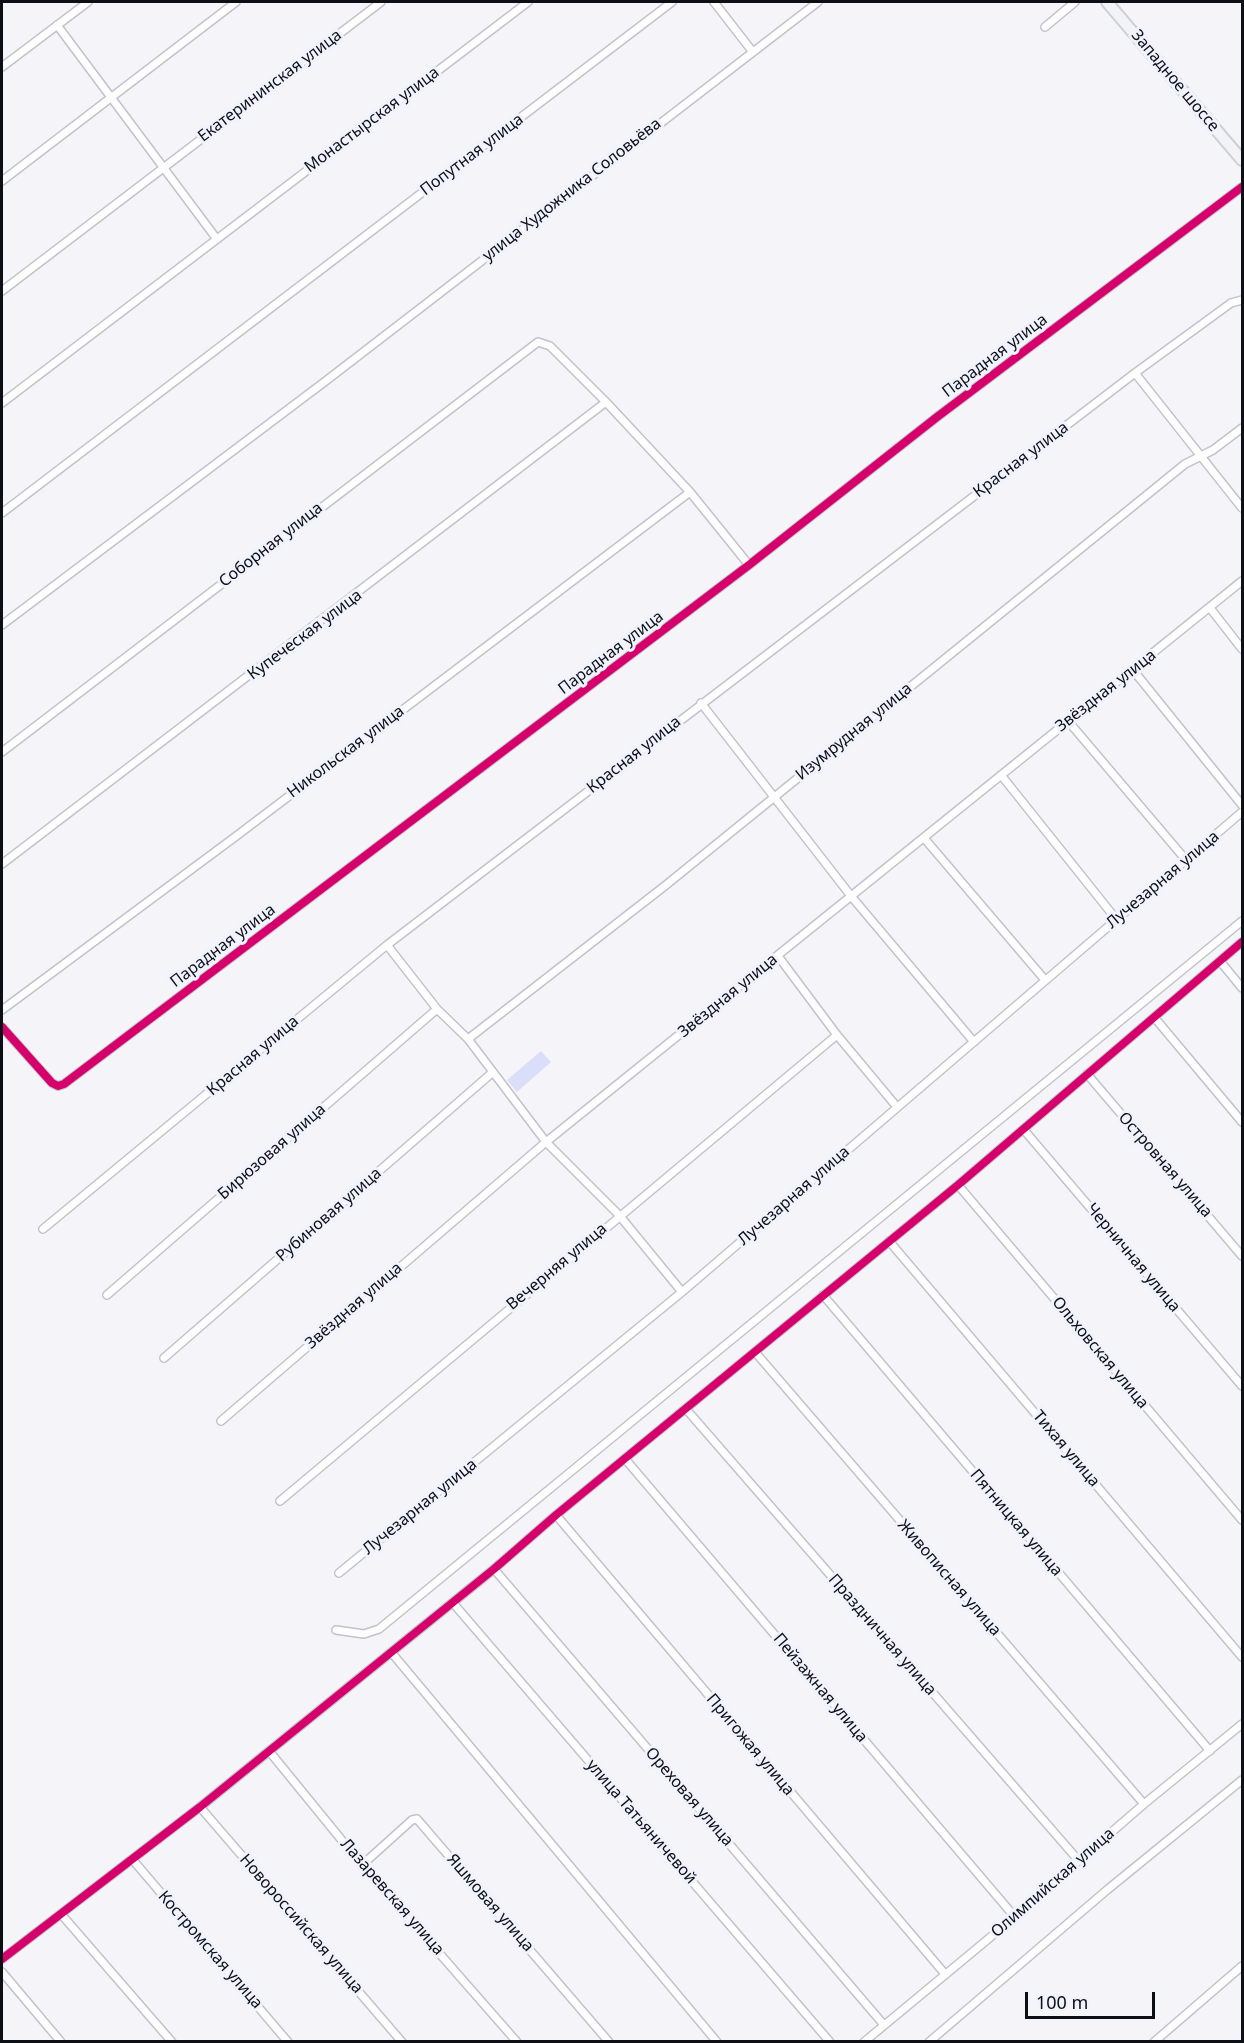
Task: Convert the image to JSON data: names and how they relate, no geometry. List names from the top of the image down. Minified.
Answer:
{"streets":{"main road":["Западное шоссе"],"street":["Екатерининская улица","Монастырская улица","Попутная улица","улица Художника Соловьёва","Парадная улица","Красная улица","Соборная улица","Купеческая улица","Звёздная улица","Изумрудная улица","Никольская улица","Лучезарная улица","Бирюзовая улица","Островная улица","Рубиновая улица","Черничная улица","Вечерняя улица","Ольховская улица","Тихая улица","Пятницкая улица","Живописная улица","Праздничная улица","Пейзажная улица","Пригожая улица","Ореховая улица","улица Татьяничевой","Олимпийская улица","Лазаревская улица","Яшмовая улица","Новороссийская улица","Костромская улица"]},"crossings":[["Соборная улица","Купеческая улица"],["Пятницкая улица","Олимпийская улица"],["Живописная улица","Олимпийская улица"],["Праздничная улица","Олимпийская улица"],["Пейзажная улица","Олимпийская улица"],["Пригожая улица","Олимпийская улица"],["Ореховая улица","Олимпийская улица"],["Лазаревская улица","Яшмовая улица"]],"scale_bar":"100 m"}
